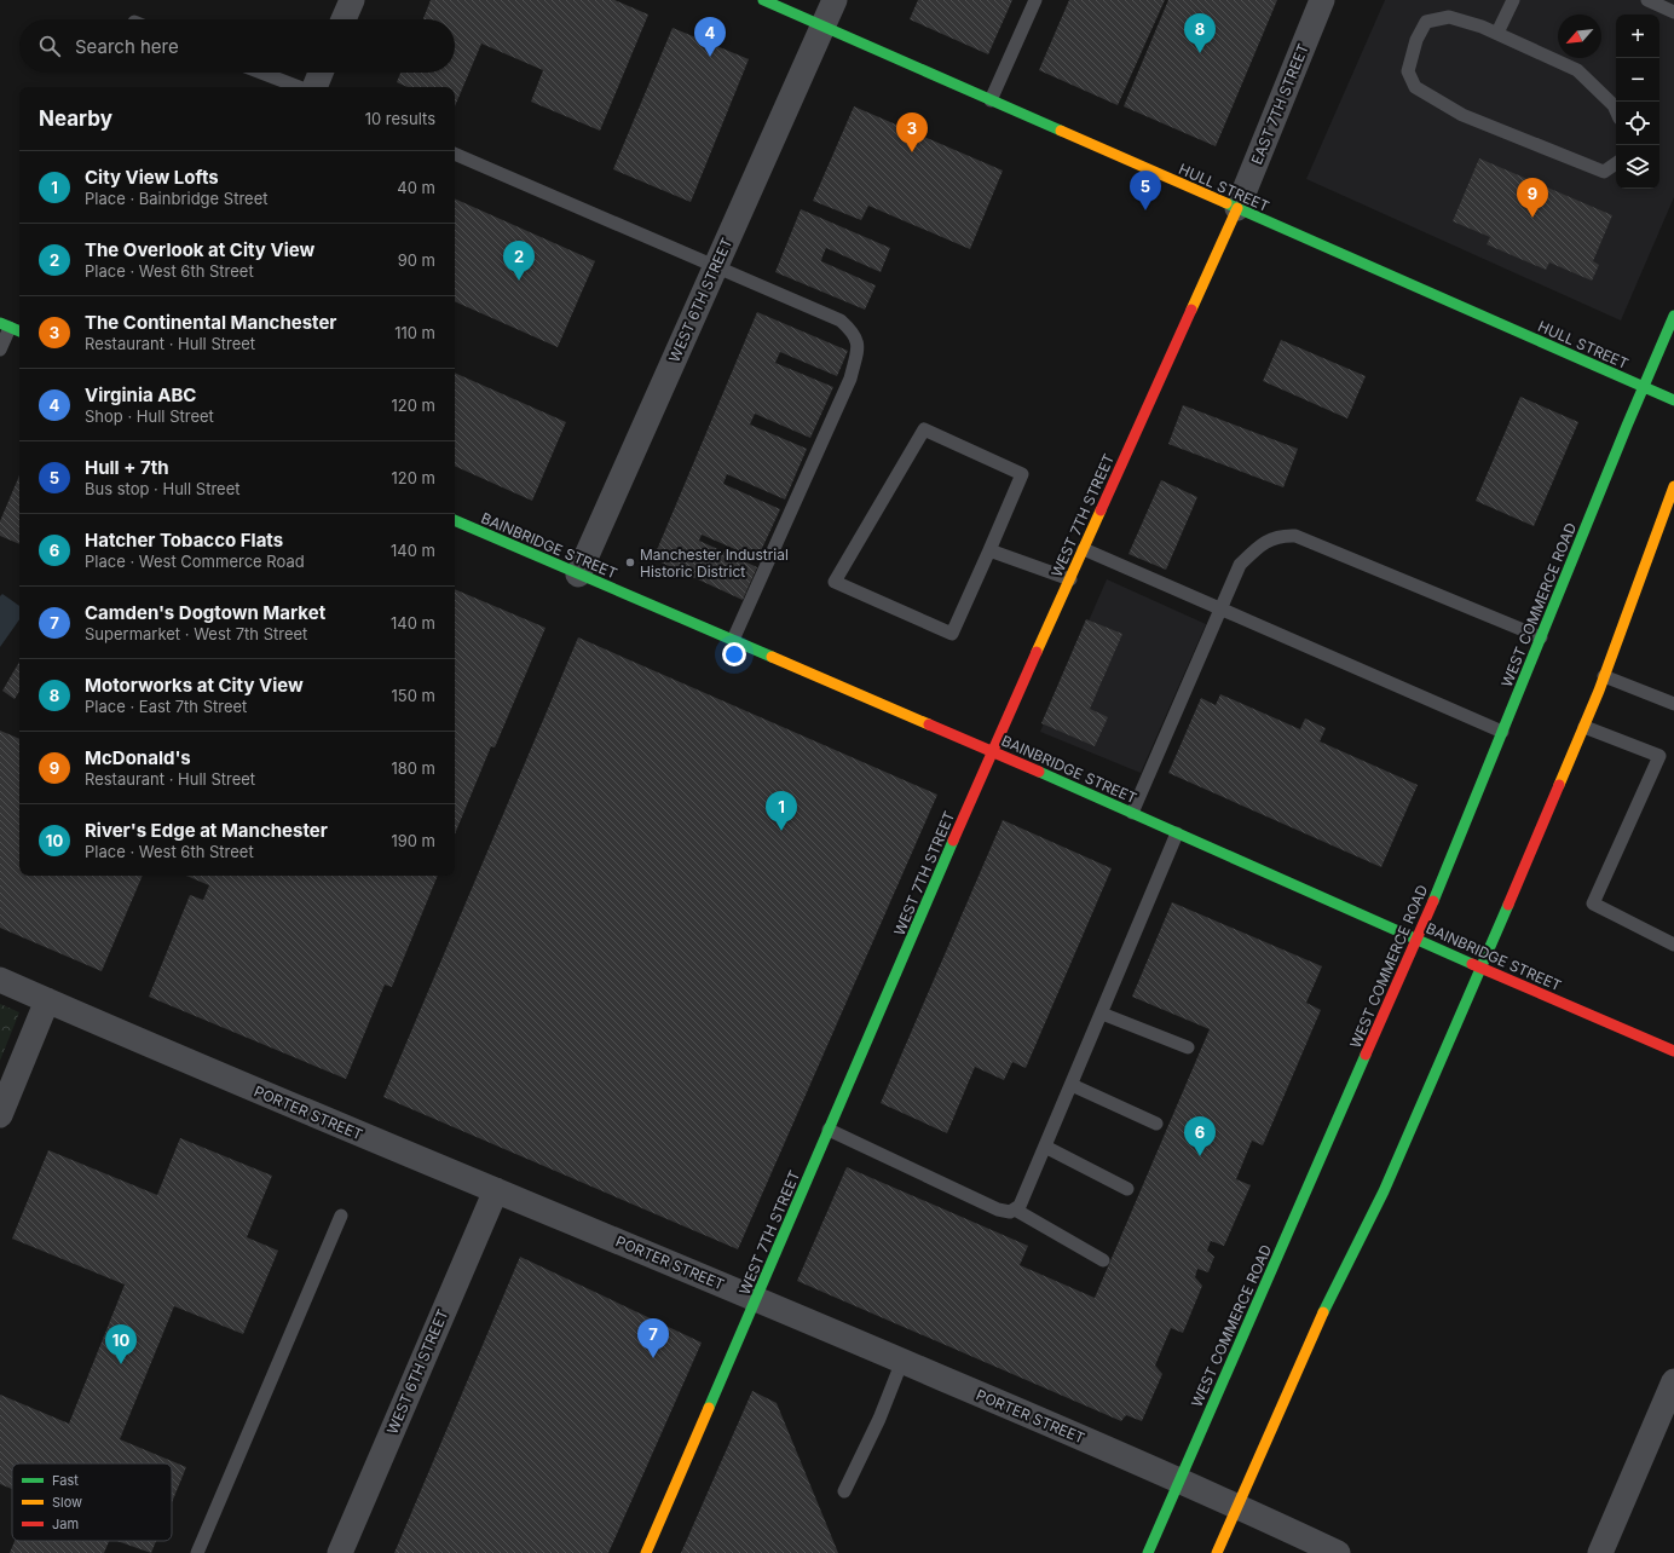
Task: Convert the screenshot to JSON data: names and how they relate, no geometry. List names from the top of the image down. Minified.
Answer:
{"streets":{"main road":["HULL STREET","WEST 7TH STREET","BAINBRIDGE STREET","WEST COMMERCE ROAD"],"street":["EAST 7TH STREET","WEST 6TH STREET","PORTER STREET"]},"crossings":[["EAST 7TH STREET","HULL STREET"],["EAST 7TH STREET","WEST 7TH STREET"],["HULL STREET","WEST 6TH STREET"],["HULL STREET","WEST 7TH STREET"],["HULL STREET","WEST COMMERCE ROAD"],["WEST 6TH STREET","BAINBRIDGE STREET"],["WEST 6TH STREET","PORTER STREET"],["WEST 7TH STREET","BAINBRIDGE STREET"],["WEST 7TH STREET","PORTER STREET"],["BAINBRIDGE STREET","WEST COMMERCE ROAD"],["WEST COMMERCE ROAD","PORTER STREET"]],"places":["Manchester Industrial Historic District"],"legend":["Fast","Slow","Jam"],"north":"bottom left","page":{"pins":["8","4","3","5","9","2","1","6","7","10"],"map_buttons":["+","−"],"search":"Search here","heading":["Nearby","10 results"],"list":[{"mark":"1","name":"City View Lofts","note":"Place · Bainbridge Street","value":"40 m"},{"mark":"2","name":"The Overlook at City View","note":"Place · West 6th Street","value":"90 m"},{"mark":"3","name":"The Continental Manchester","note":"Restaurant · Hull Street","value":"110 m"},{"mark":"4","name":"Virginia ABC","note":"Shop · Hull Street","value":"120 m"},{"mark":"5","name":"Hull + 7th","note":"Bus stop · Hull Street","value":"120 m"},{"mark":"6","name":"Hatcher Tobacco Flats","note":"Place · West Commerce Road","value":"140 m"},{"mark":"7","name":"Camden's Dogtown Market","note":"Supermarket · West 7th Street","value":"140 m"},{"mark":"8","name":"Motorworks at City View","note":"Place · East 7th Street","value":"150 m"},{"mark":"9","name":"McDonald's","note":"Restaurant · Hull Street","value":"180 m"},{"mark":"10","name":"River's Edge at Manchester","note":"Place · West 6th Street","value":"190 m"}]}}
